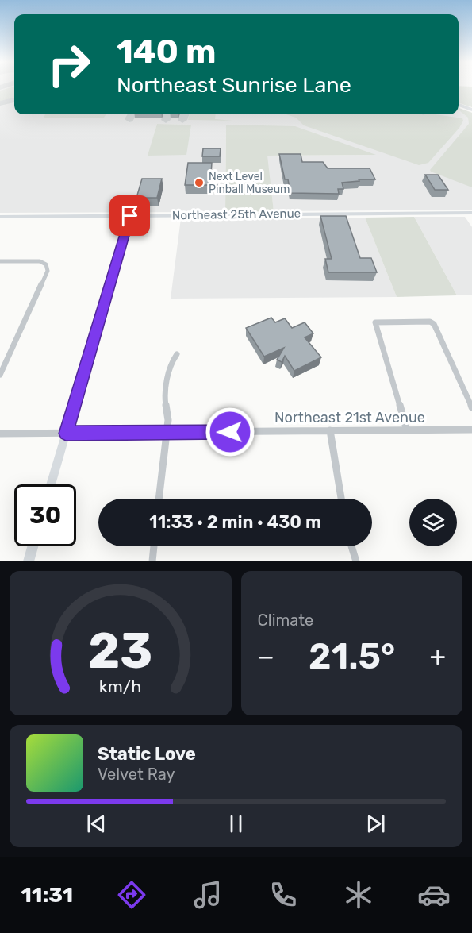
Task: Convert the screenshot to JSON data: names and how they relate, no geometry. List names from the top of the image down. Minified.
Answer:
{"streets":{"main road":["Northeast 25th Avenue"],"street":["Northeast 21st Avenue"]},"places":["Next Level Pinball Museum"],"page":{"turn":["140 m","Northeast Sunrise Lane"],"limit":"30","trip":"11:33 · 2 min · 430 m","tile":"Climate","heat":["−","21.5°","+"],"song":["Static Love","Velvet Ray"],"tabs":"11:31","gauge":["23","km/h"]}}
